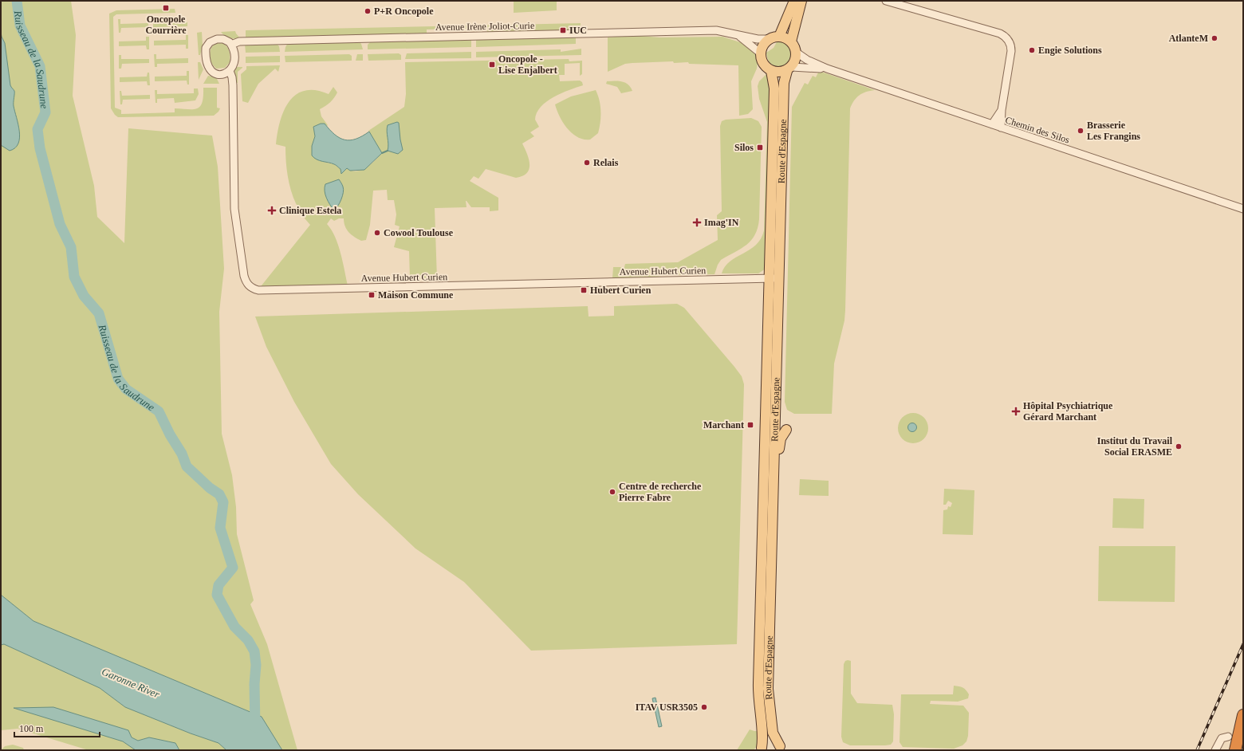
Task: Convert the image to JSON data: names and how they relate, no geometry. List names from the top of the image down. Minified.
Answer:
{"streets":{"main road":["Route d'Espagne"],"street":["Avenue Irène Joliot-Curie","Chemin des Silos","Avenue Hubert Curien"]},"crossings":[["Avenue Irène Joliot-Curie","Chemin des Silos"],["Avenue Irène Joliot-Curie","Route d'Espagne"],["Avenue Irène Joliot-Curie","Avenue Hubert Curien"],["Chemin des Silos","Route d'Espagne"],["Route d'Espagne","Avenue Hubert Curien"]],"water":["Ruisseau de la Saudrune","Garonne River"],"places":{"transit":["Oncopole Courrière","IUC","Oncopole - Lise Enjalbert","Silos","Hubert Curien","Maison Commune","Marchant"],"other":["P+R Oncopole","AtlanteM","Engie Solutions","Brasserie Les Frangins","Relais","Cowool Toulouse","Institut du Travail Social ERASME","Centre de recherche Pierre Fabre","ITAV USR3505"],"health":["Clinique Estela","Imag'IN","Hôpital Psychiatrique Gérard Marchant"]},"scale_bar":"100 m"}
